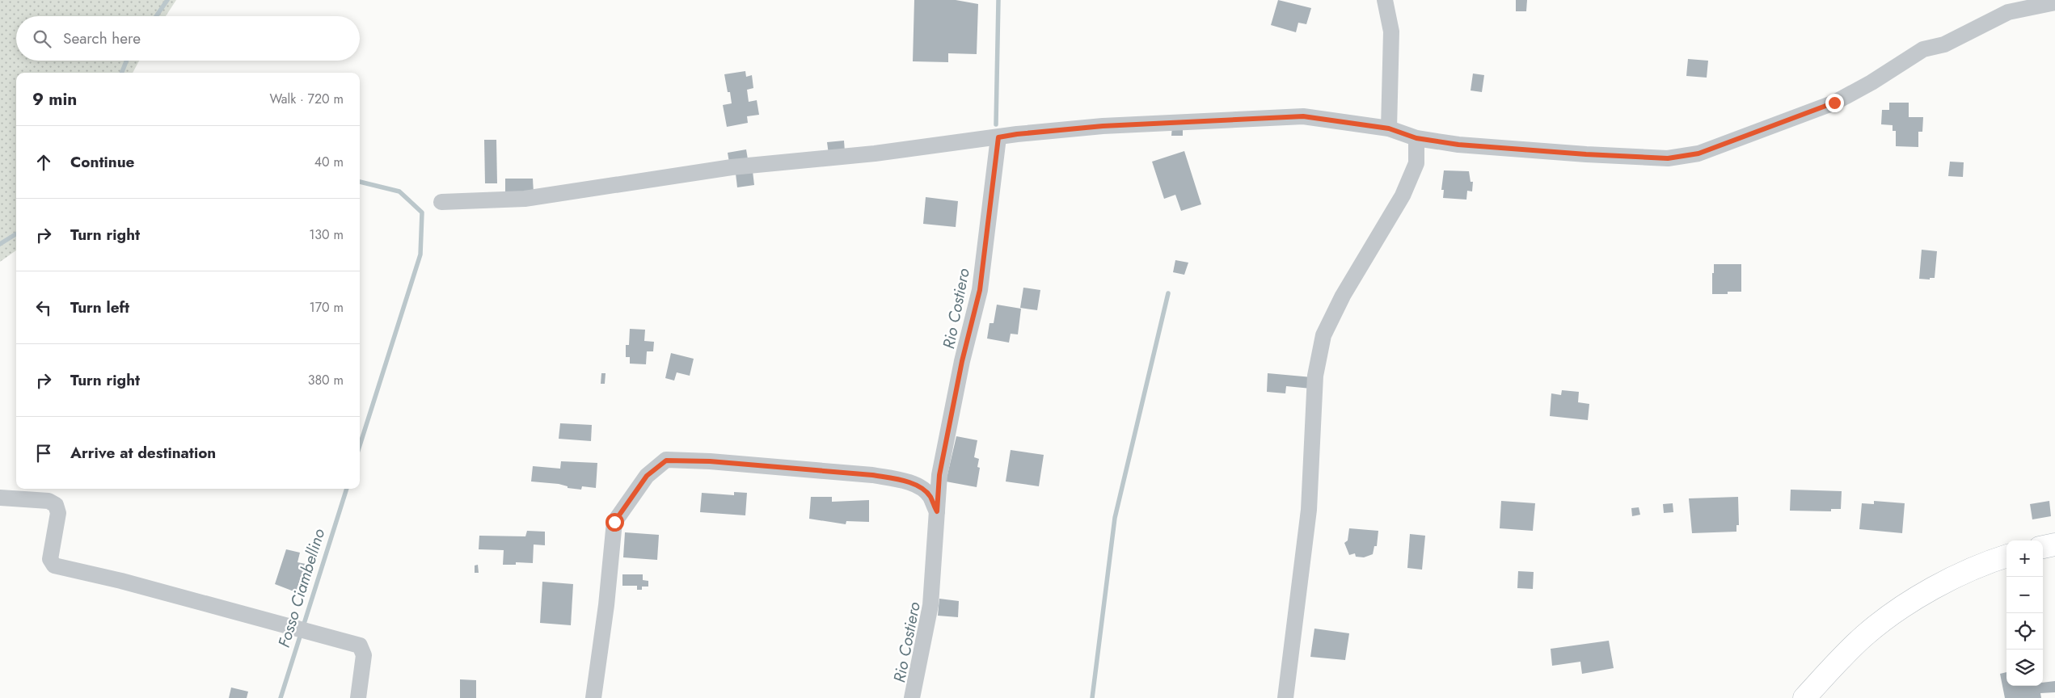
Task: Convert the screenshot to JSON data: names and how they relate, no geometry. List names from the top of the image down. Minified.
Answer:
{"water":["Rio Costiero","Fosso Ciambellino"],"page":{"search":"Search here","heading":["9 min","Walk · 720 m"],"list":[["Continue","40 m"],["Turn right","130 m"],["Turn left","170 m"],["Turn right","380 m"],"Arrive at destination"],"map_buttons":["+","−"]}}
